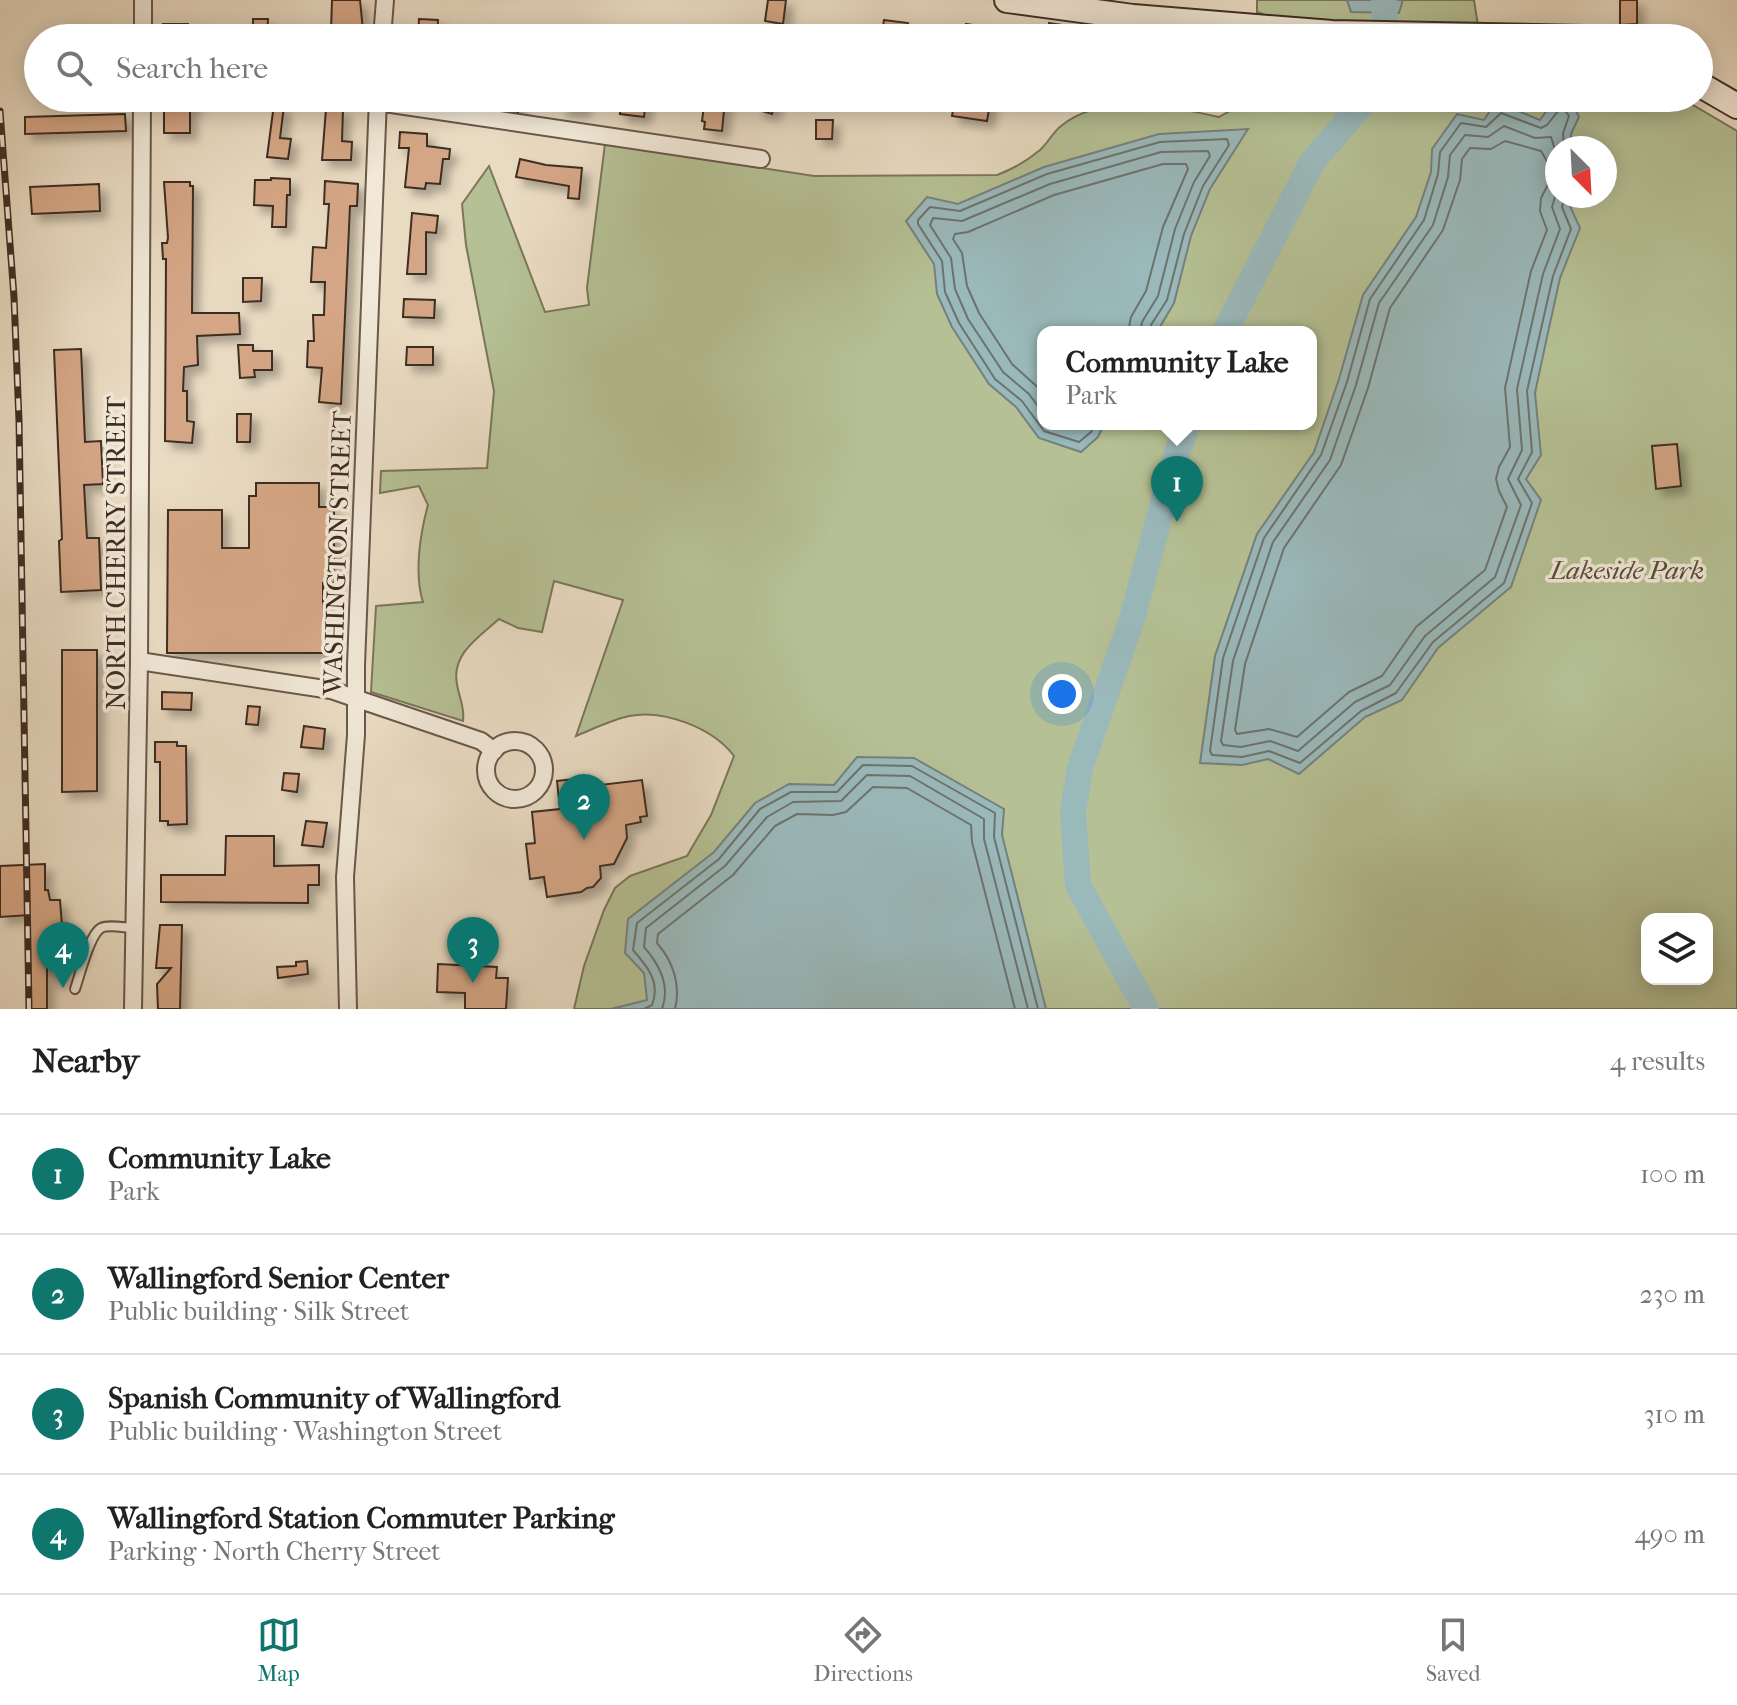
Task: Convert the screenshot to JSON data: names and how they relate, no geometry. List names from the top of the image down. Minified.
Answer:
{"streets":{"street":["NORTH CHERRY STREET","WASHINGTON STREET"]},"parks":["Lakeside Park"],"north":"bottom right","page":{"search":"Search here","popup":["Community Lake","Park"],"pins":["1","2","3","4"],"heading":["Nearby","4 results"],"list":[{"mark":"1","name":"Community Lake","note":"Park","value":"100 m"},{"mark":"2","name":"Wallingford Senior Center","note":"Public building · Silk Street","value":"230 m"},{"mark":"3","name":"Spanish Community of Wallingford","note":"Public building · Washington Street","value":"310 m"},{"mark":"4","name":"Wallingford Station Commuter Parking","note":"Parking · North Cherry Street","value":"490 m"}],"nav":["Map","Directions","Saved"]}}
